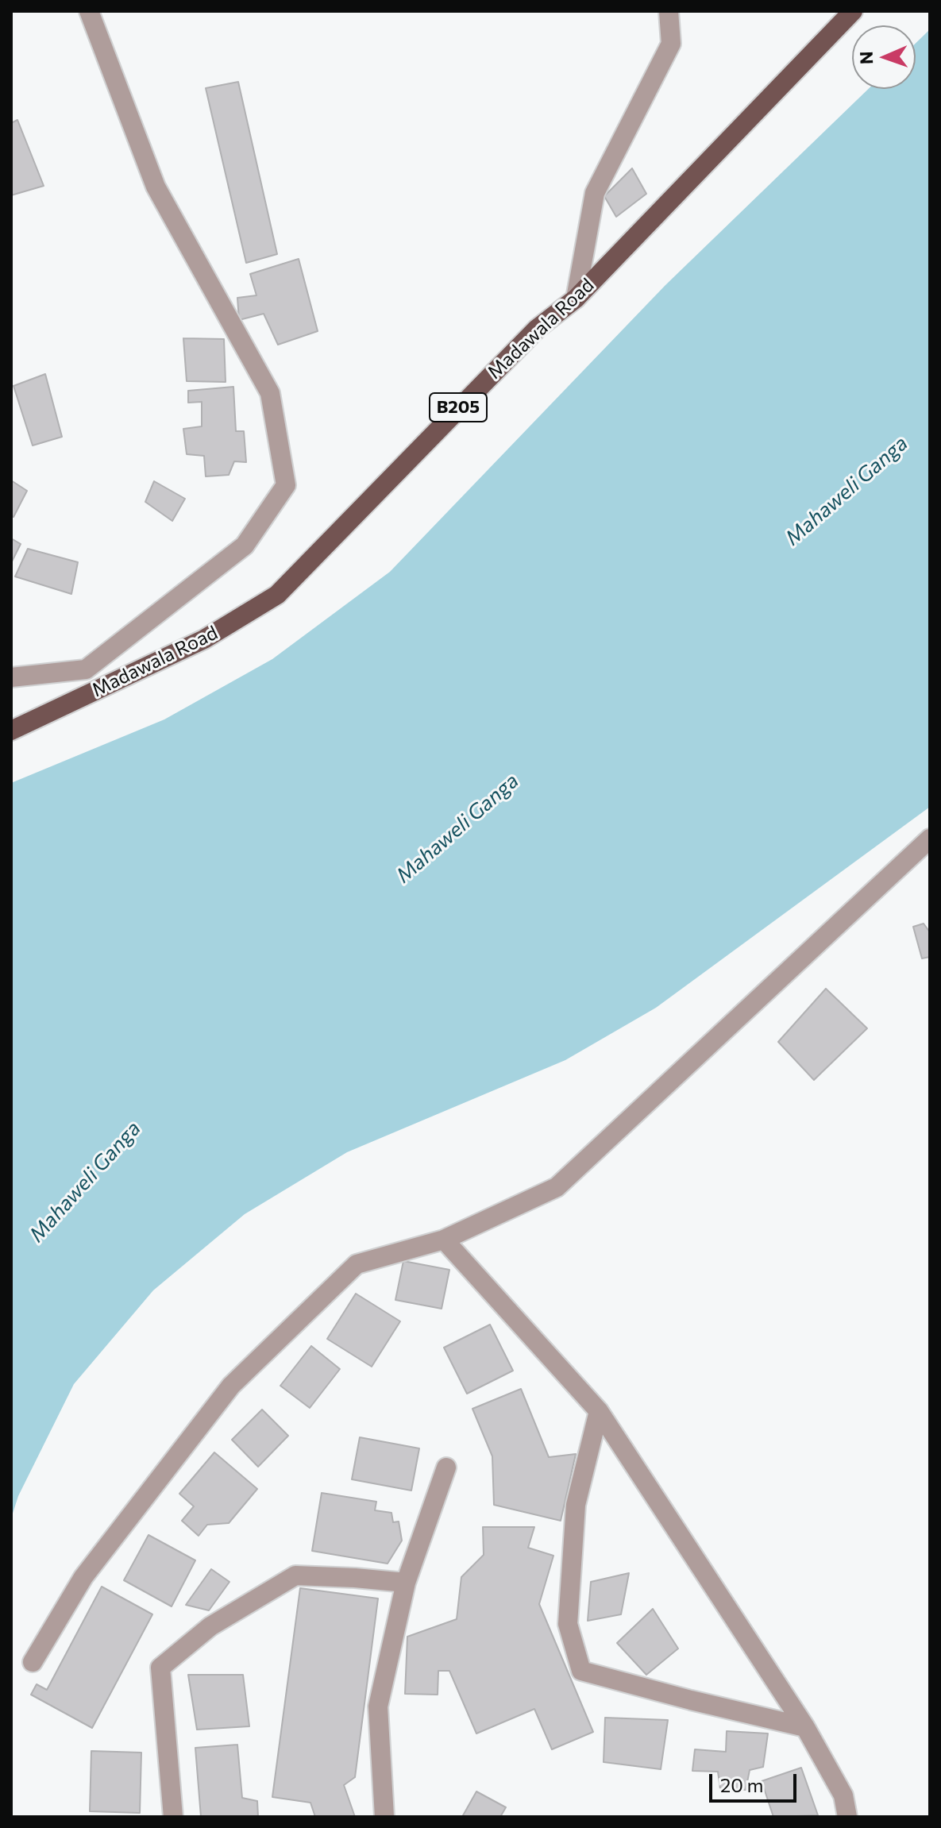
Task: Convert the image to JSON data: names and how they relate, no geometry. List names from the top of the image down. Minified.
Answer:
{"streets":{"main road":["Madawala Road","B205"]},"water":["Mahaweli Ganga"],"scale_bar":"20 m","north":"left"}
